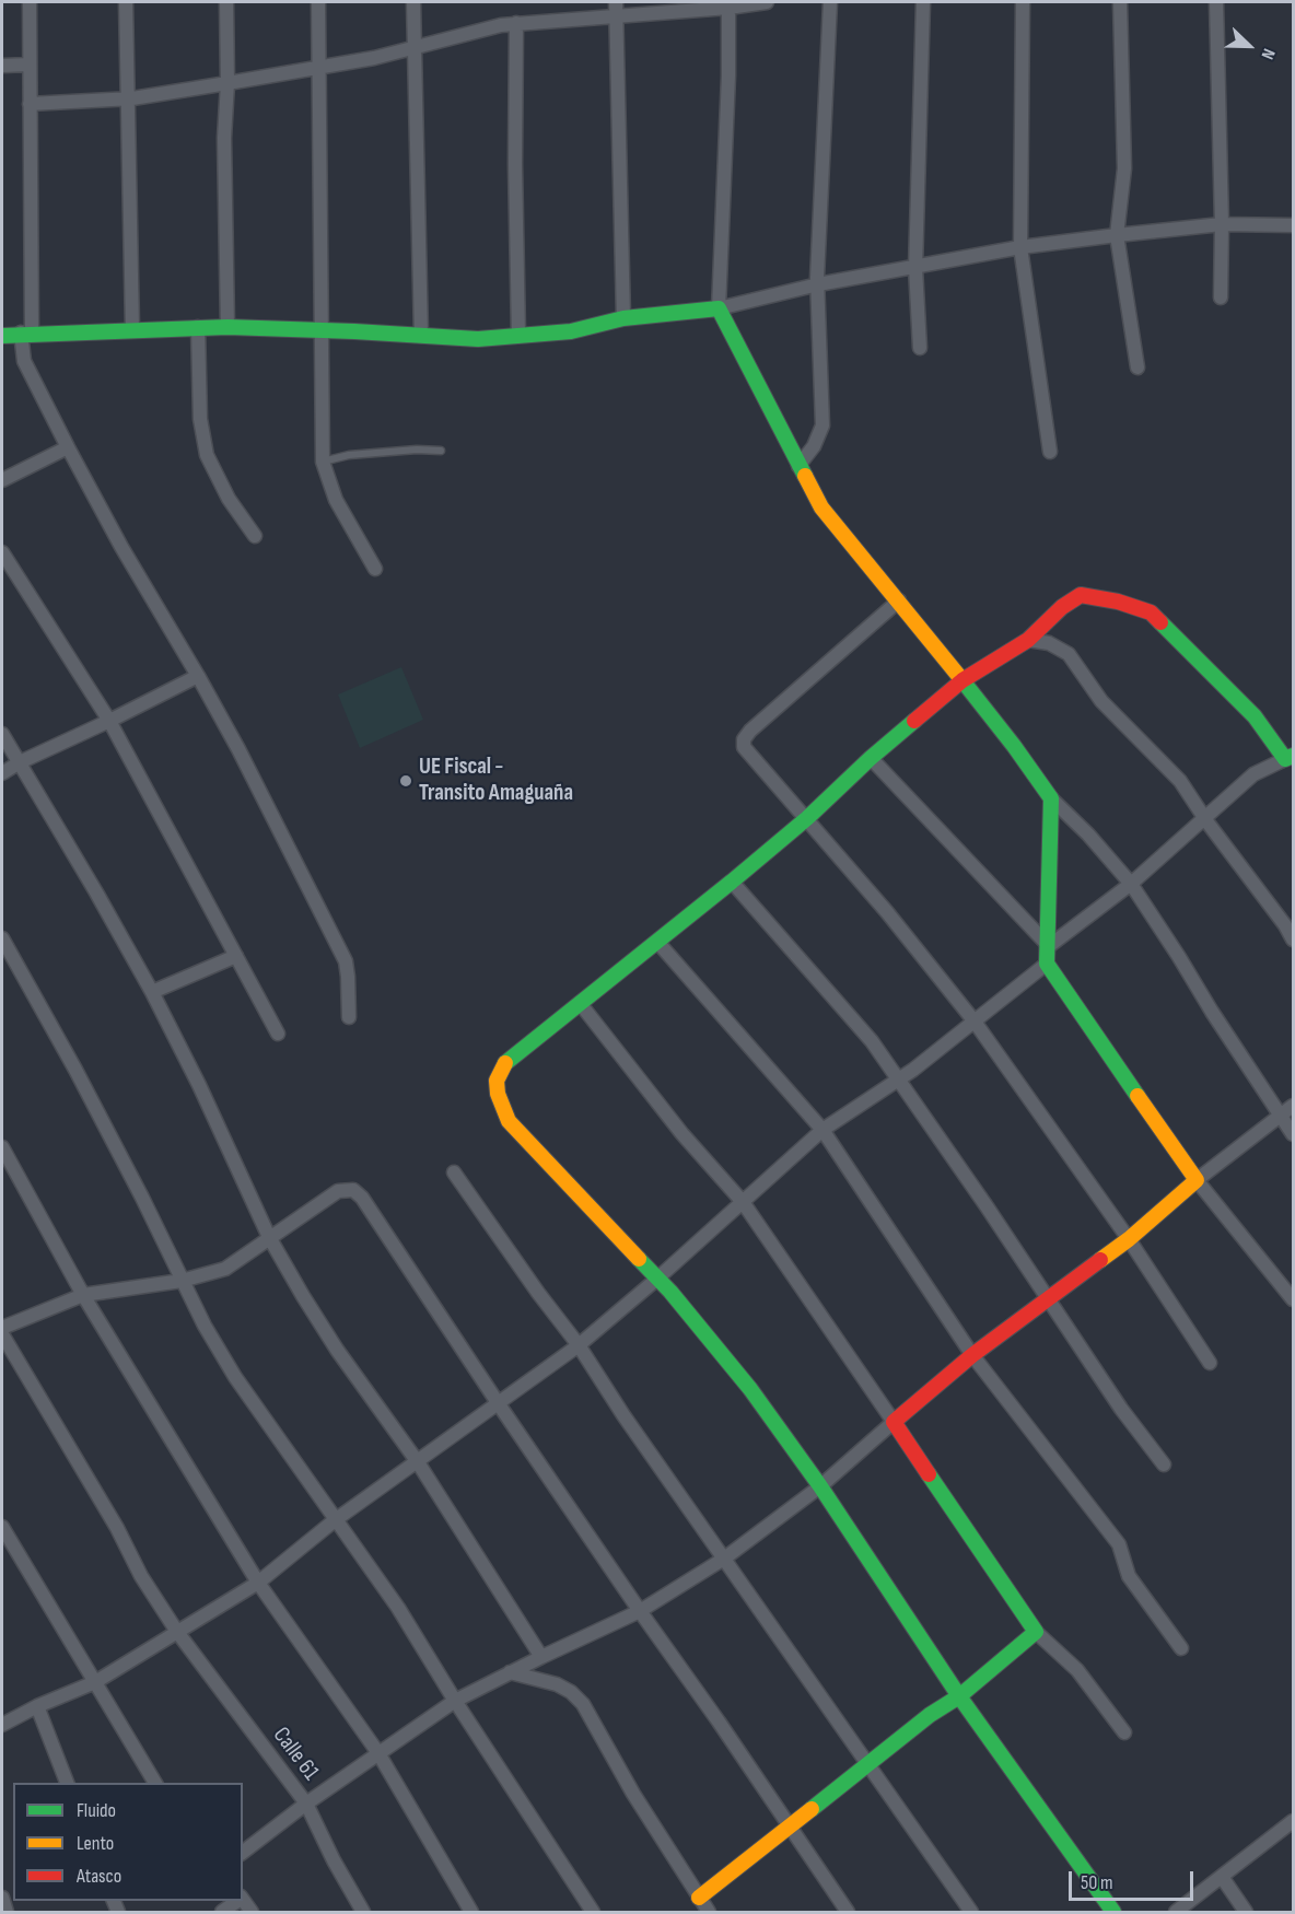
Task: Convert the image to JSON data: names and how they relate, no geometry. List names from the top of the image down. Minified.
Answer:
{"streets":{"street":["Calle 61"]},"places":["UE Fiscal - Transito Amaguaña"],"legend":["Fluido","Lento","Atasco"],"scale_bar":"50 m","north":"bottom right"}
